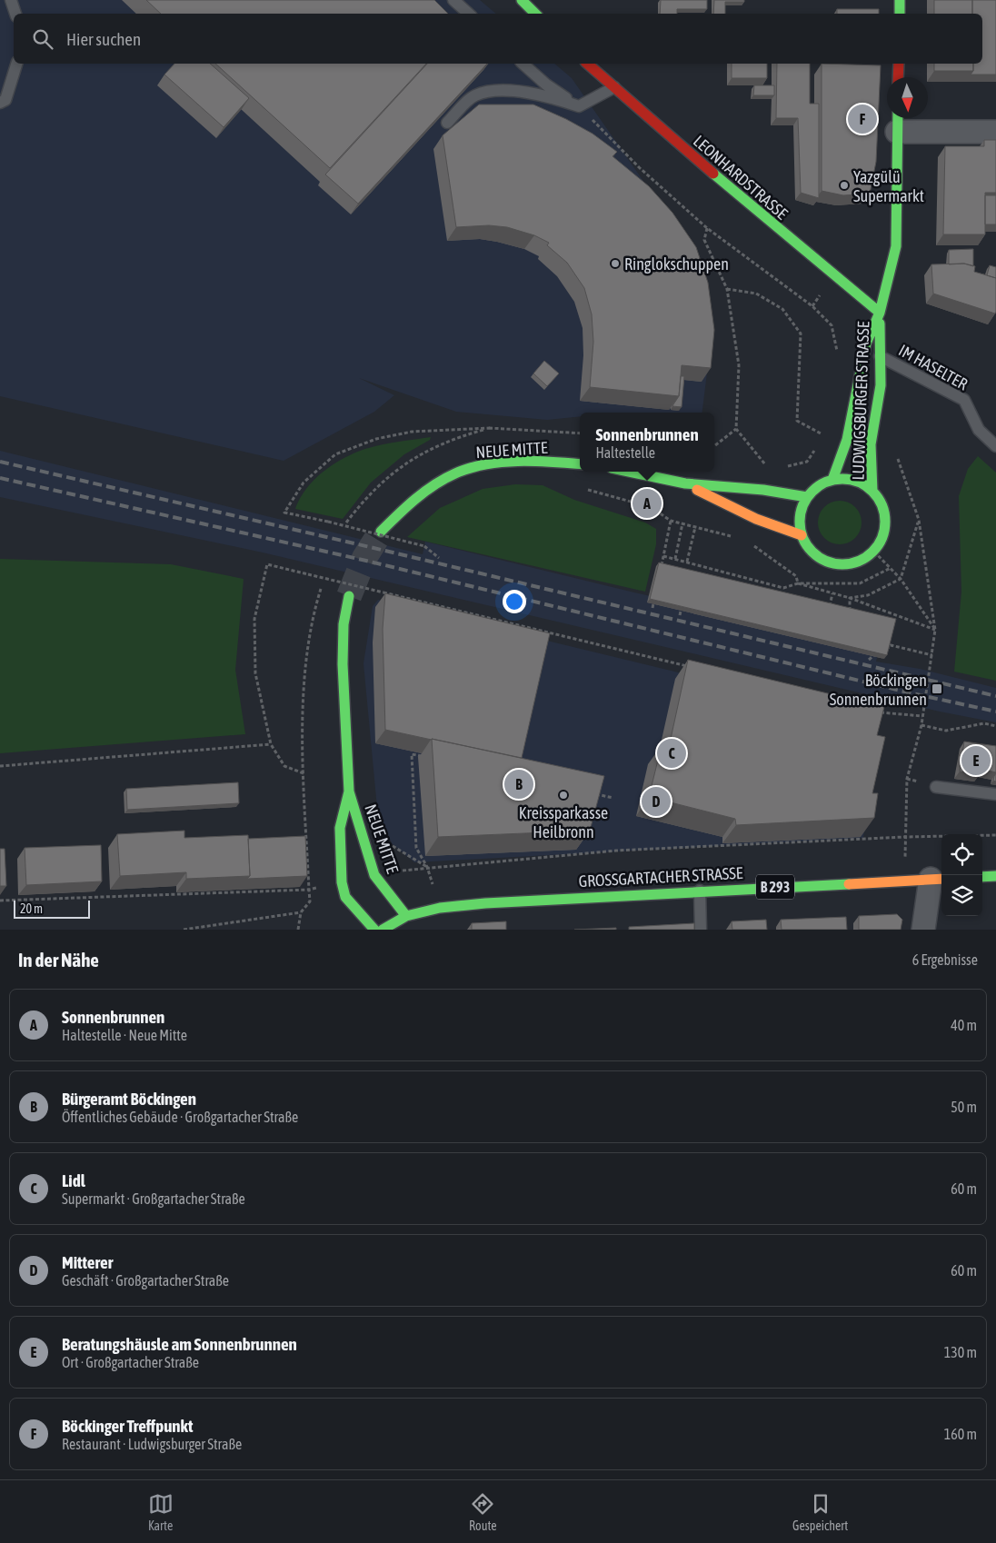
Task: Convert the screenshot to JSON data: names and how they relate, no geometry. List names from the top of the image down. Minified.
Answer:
{"streets":{"street":["LEONHARDSTRASSE","LUDWIGSBURGER STRASSE","NEUE MITTE","GROSSGARTACHER STRASSE","B 293"],"lane":["IM HASELTER"]},"crossings":[["LEONHARDSTRASSE","LUDWIGSBURGER STRASSE"],["IM HASELTER","LUDWIGSBURGER STRASSE"],["NEUE MITTE","GROSSGARTACHER STRASSE"]],"places":{"other":["Yazgülü Supermarkt","Ringlokschuppen","Kreissparkasse Heilbronn"],"transit":["Böckingen Sonnenbrunnen"]},"scale_bar":"20 m","north":"bottom","page":{"search":"Hier suchen","pins":["F","A","C","E","B","D"],"popup":["Sonnenbrunnen","Haltestelle"],"scale":"20 m","heading":["In der Nähe","6 Ergebnisse"],"list":[{"mark":"A","name":"Sonnenbrunnen","note":"Haltestelle · Neue Mitte","value":"40 m"},{"mark":"B","name":"Bürgeramt Böckingen","note":"Öffentliches Gebäude · Großgartacher Straße","value":"50 m"},{"mark":"C","name":"Lidl","note":"Supermarkt · Großgartacher Straße","value":"60 m"},{"mark":"D","name":"Mitterer","note":"Geschäft · Großgartacher Straße","value":"60 m"},{"mark":"E","name":"Beratungshäusle am Sonnenbrunnen","note":"Ort · Großgartacher Straße","value":"130 m"},{"mark":"F","name":"Böckinger Treffpunkt","note":"Restaurant · Ludwigsburger Straße","value":"160 m"}],"nav":["Karte","Route","Gespeichert"]}}
